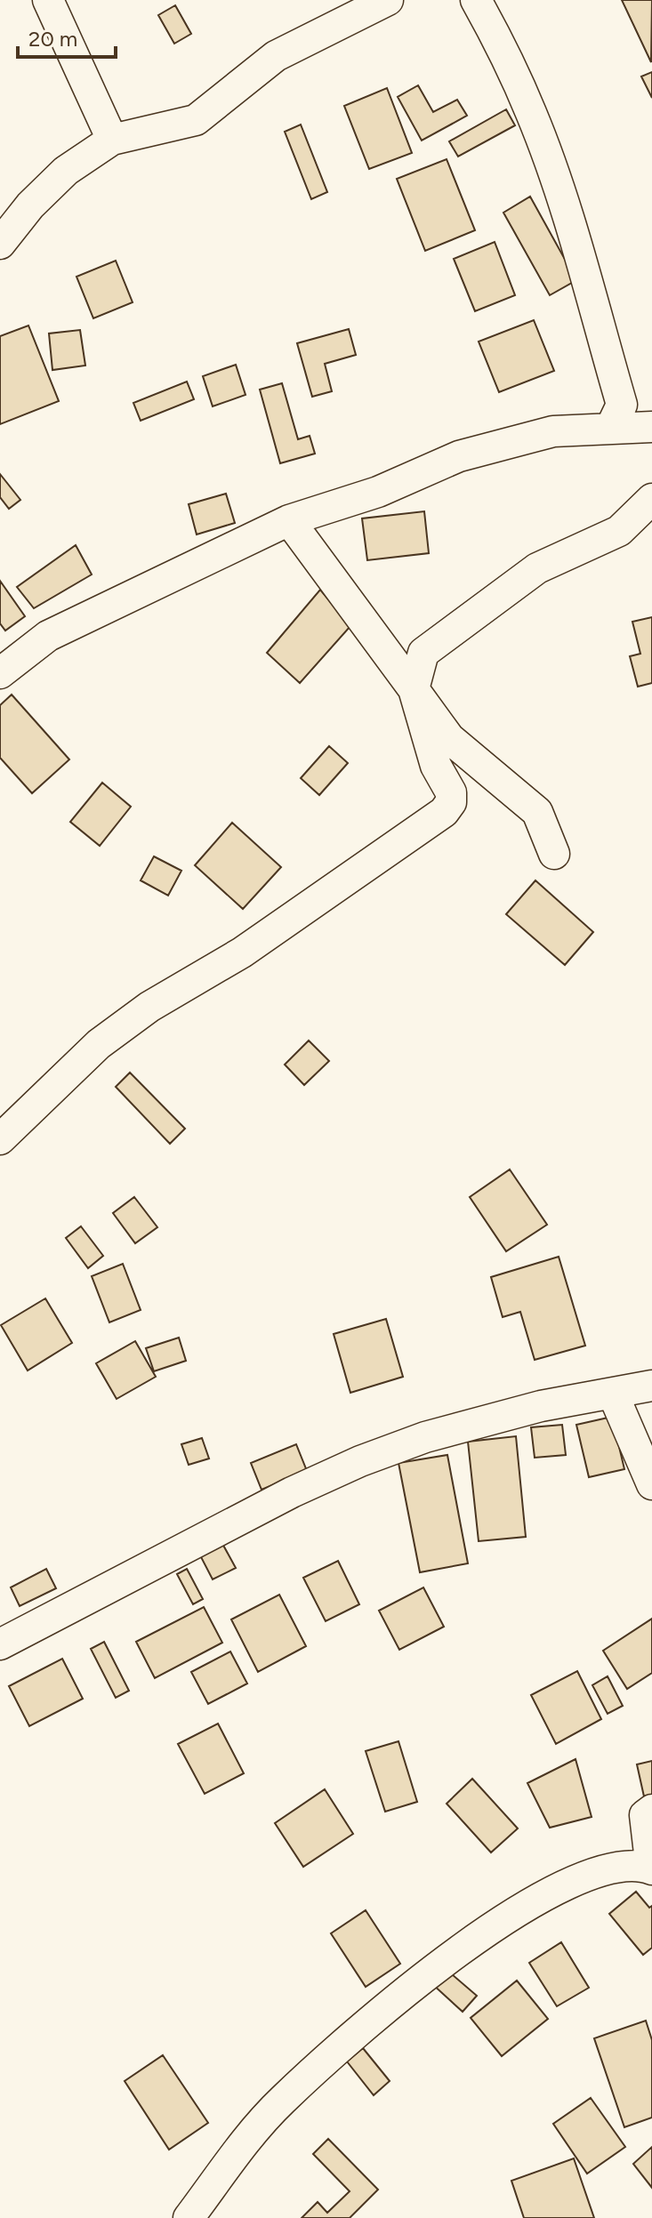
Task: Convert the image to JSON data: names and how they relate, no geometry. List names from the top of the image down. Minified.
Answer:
{"scale_bar":"20 m"}
